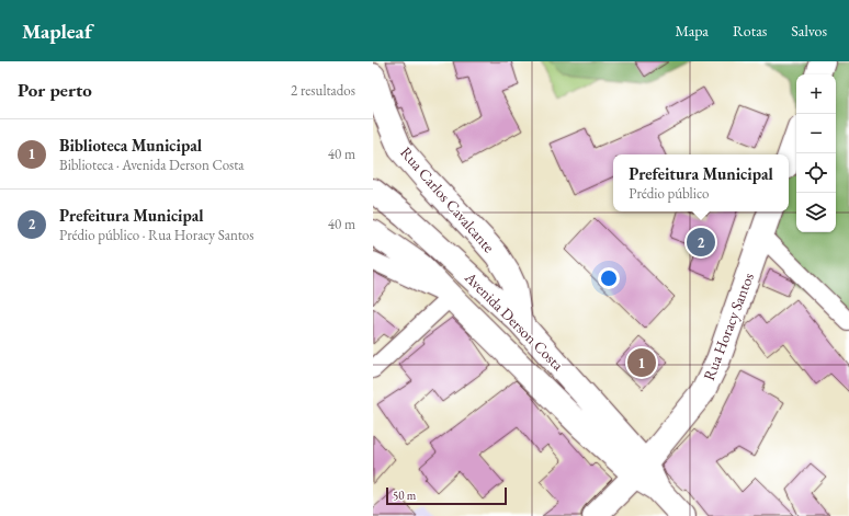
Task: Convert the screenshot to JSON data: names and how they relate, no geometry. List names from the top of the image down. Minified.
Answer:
{"streets":{"main road":["Rua Carlos Cavalcante","Avenida Derson Costa","Rua Horacy Santos"]},"crossings":[["Rua Carlos Cavalcante","Avenida Derson Costa"],["Avenida Derson Costa","Rua Horacy Santos"]],"scale_bar":"50 m","page":{"header":"Mapleaf","nav":["Mapa","Rotas","Salvos"],"heading":["Por perto","2 resultados"],"map_buttons":["+","−"],"list":[{"mark":"1","name":"Biblioteca Municipal","note":"Biblioteca · Avenida Derson Costa","value":"40 m"},{"mark":"2","name":"Prefeitura Municipal","note":"Prédio público · Rua Horacy Santos","value":"40 m"}],"popup":["Prefeitura Municipal","Prédio público"],"pins":["2","1"],"scale":"50 m"}}
